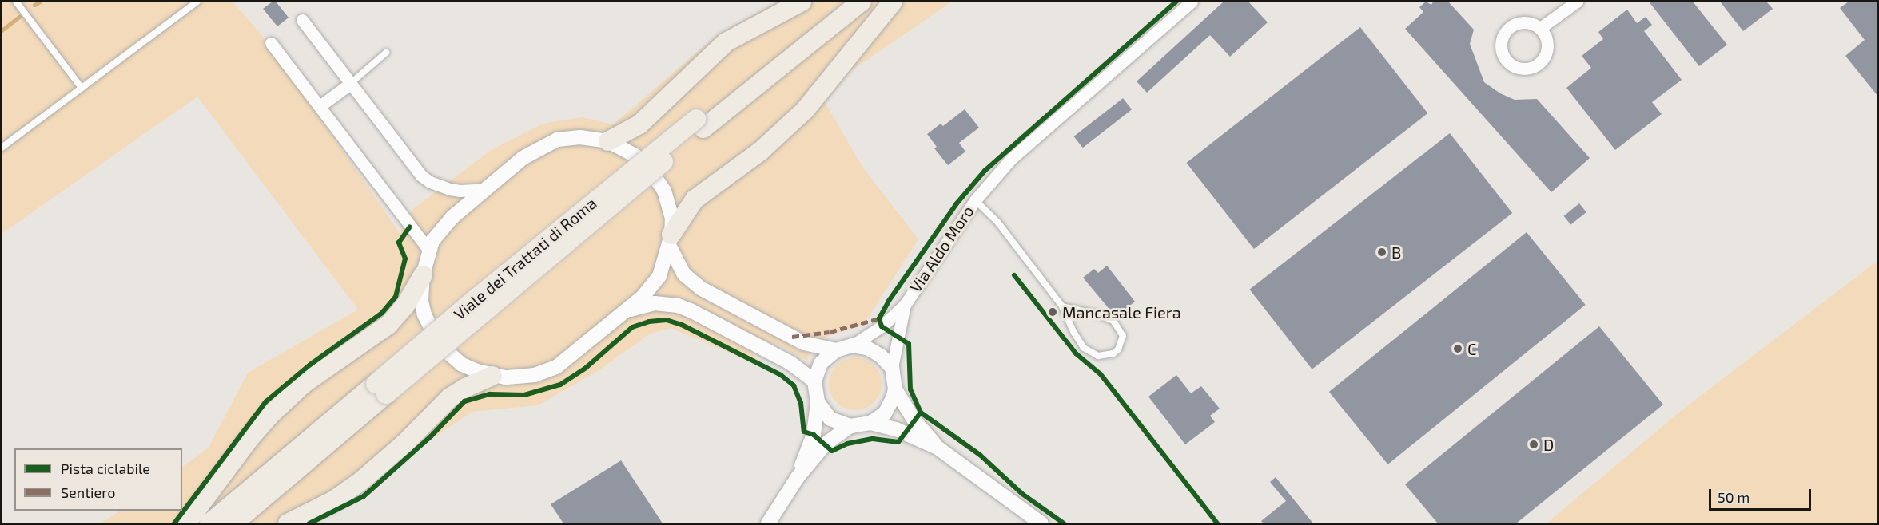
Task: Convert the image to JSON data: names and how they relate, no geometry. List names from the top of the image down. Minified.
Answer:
{"streets":{"highway":["Viale dei Trattati di Roma"],"street":["Via Aldo Moro"]},"places":["B","Mancasale Fiera","C","D"],"legend":["Pista ciclabile","Sentiero"],"scale_bar":"50 m"}
